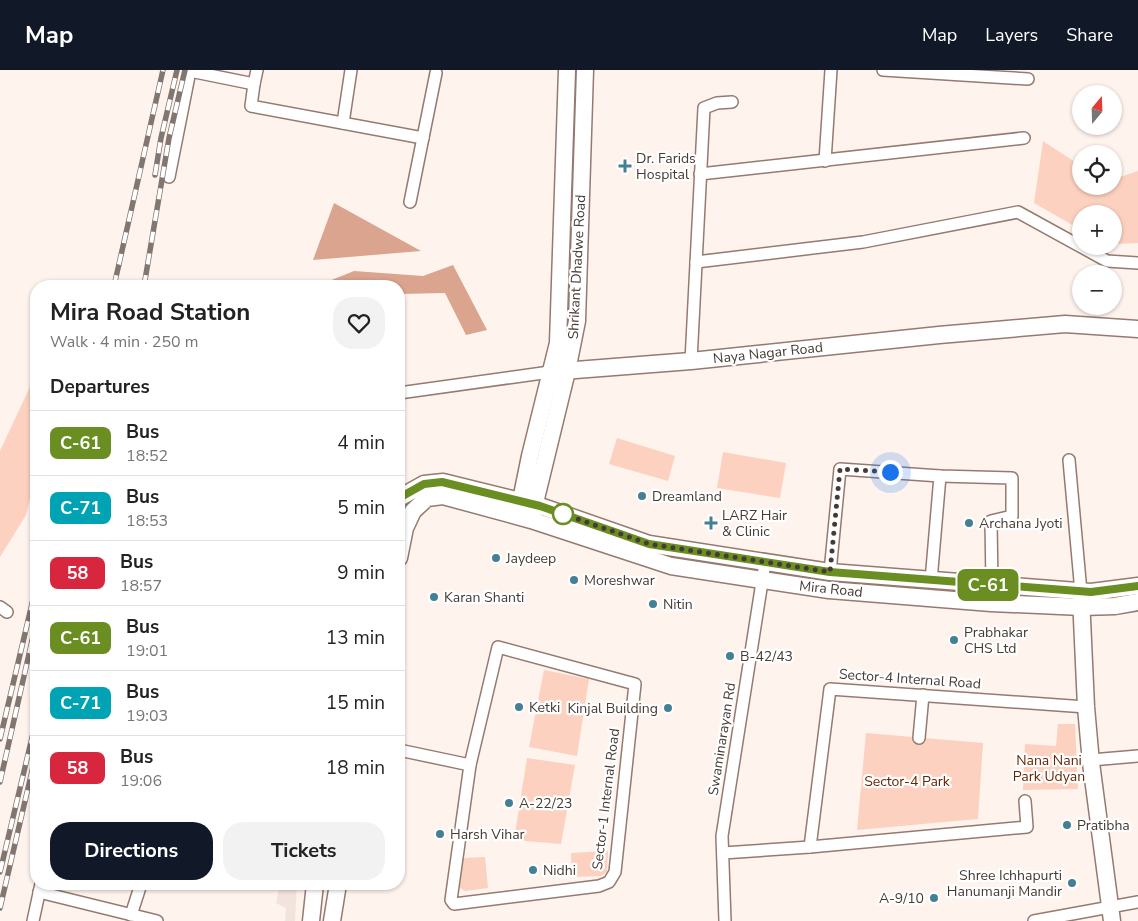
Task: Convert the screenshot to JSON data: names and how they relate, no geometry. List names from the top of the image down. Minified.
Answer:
{"streets":{"main road":["Shrikant Dhadwe Road","Naya Nagar Road","Mira Road"],"street":["Sector-4 Internal Road","Swaminarayan Rd","Sector-1 Internal Road"]},"crossings":[["Shrikant Dhadwe Road","Naya Nagar Road"],["Shrikant Dhadwe Road","Mira Road"],["Mira Road","Swaminarayan Rd"]],"parks":["Nana Nani Park Udyan","Sector-4 Park"],"places":{"health":["Dr. Farids Hospital","LARZ Hair & Clinic"],"other":["Dreamland","Archana Jyoti","Jaydeep","Moreshwar","Karan Shanti","Nitin","Prabhakar CHS Ltd","B-42/43","Ketki","Kinjal Building","A-22/23","Pratibha","Harsh Vihar","Nidhi","Shree Ichhapurti Hanumanji Mandir","A-9/10"]},"lines":["bus line C-61"],"north":"top","page":{"header":"Map","nav":["Map","Layers","Share"],"on_map":"C-61","map_buttons":["+","−"],"heading":[["Mira Road Station","Walk · 4 min · 250 m"],"Departures"],"list":[{"mark":"C-61","name":"Bus","note":"18:52","value":"4 min"},{"mark":"C-71","name":"Bus","note":"18:53","value":"5 min"},{"mark":"58","name":"Bus","note":"18:57","value":"9 min"},{"mark":"C-61","name":"Bus","note":"19:01","value":"13 min"},{"mark":"C-71","name":"Bus","note":"19:03","value":"15 min"},{"mark":"58","name":"Bus","note":"19:06","value":"18 min"}],"buttons":["Directions","Tickets"]}}
